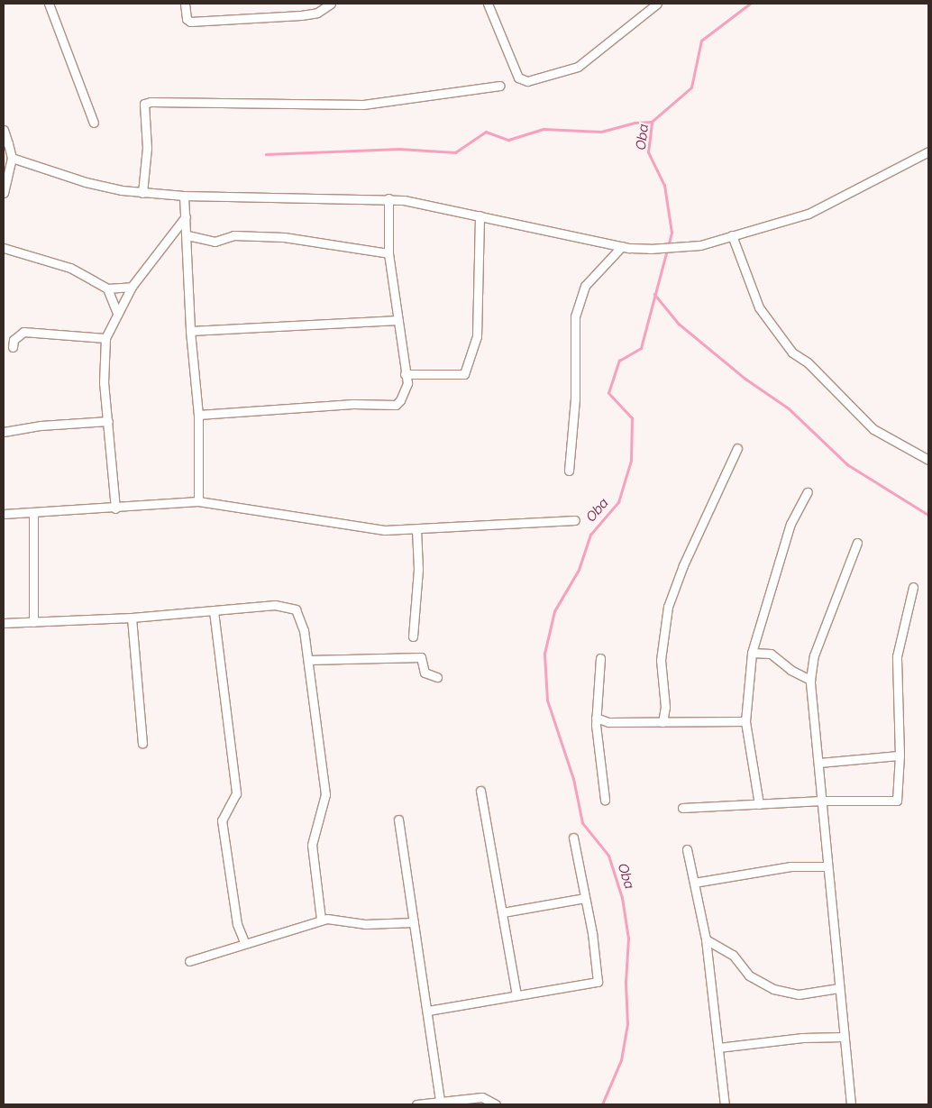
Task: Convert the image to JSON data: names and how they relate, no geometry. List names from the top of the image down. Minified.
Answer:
{"water":["Oba"]}
